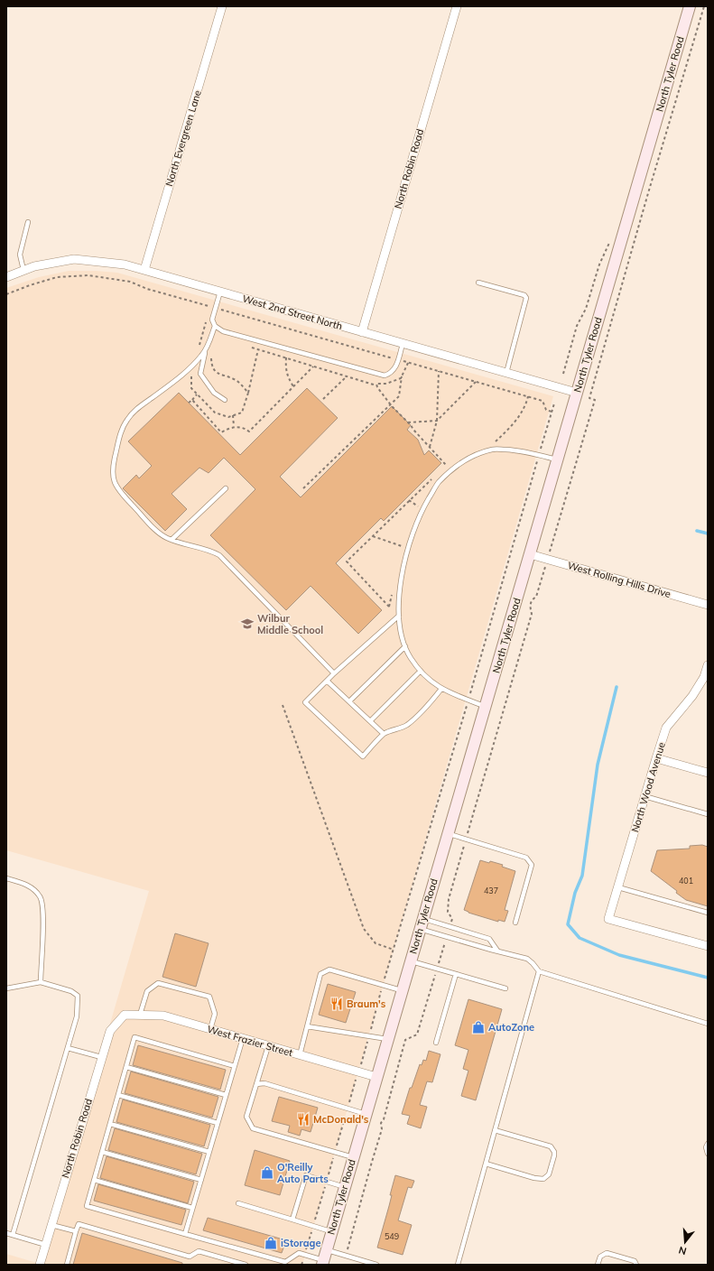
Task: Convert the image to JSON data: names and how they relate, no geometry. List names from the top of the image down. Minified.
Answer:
{"streets":{"main road":["North Tyler Road"],"street":["North Evergreen Lane","North Robin Road","West 2nd Street North","West Rolling Hills Drive","North Wood Avenue","West Frazier Street"]},"crossings":[["North Tyler Road","West 2nd Street North"],["North Tyler Road","West Rolling Hills Drive"],["North Tyler Road","West Frazier Street"],["North Evergreen Lane","West 2nd Street North"],["North Robin Road","West 2nd Street North"],["North Robin Road","West Frazier Street"]],"places":{"school or university":["Wilbur Middle School"],"restaurant":["Braum's","McDonald's"],"shop":["AutoZone","O'Reilly Auto Parts","iStorage"]},"house_numbers":["401","437","549"],"north":"bottom"}
